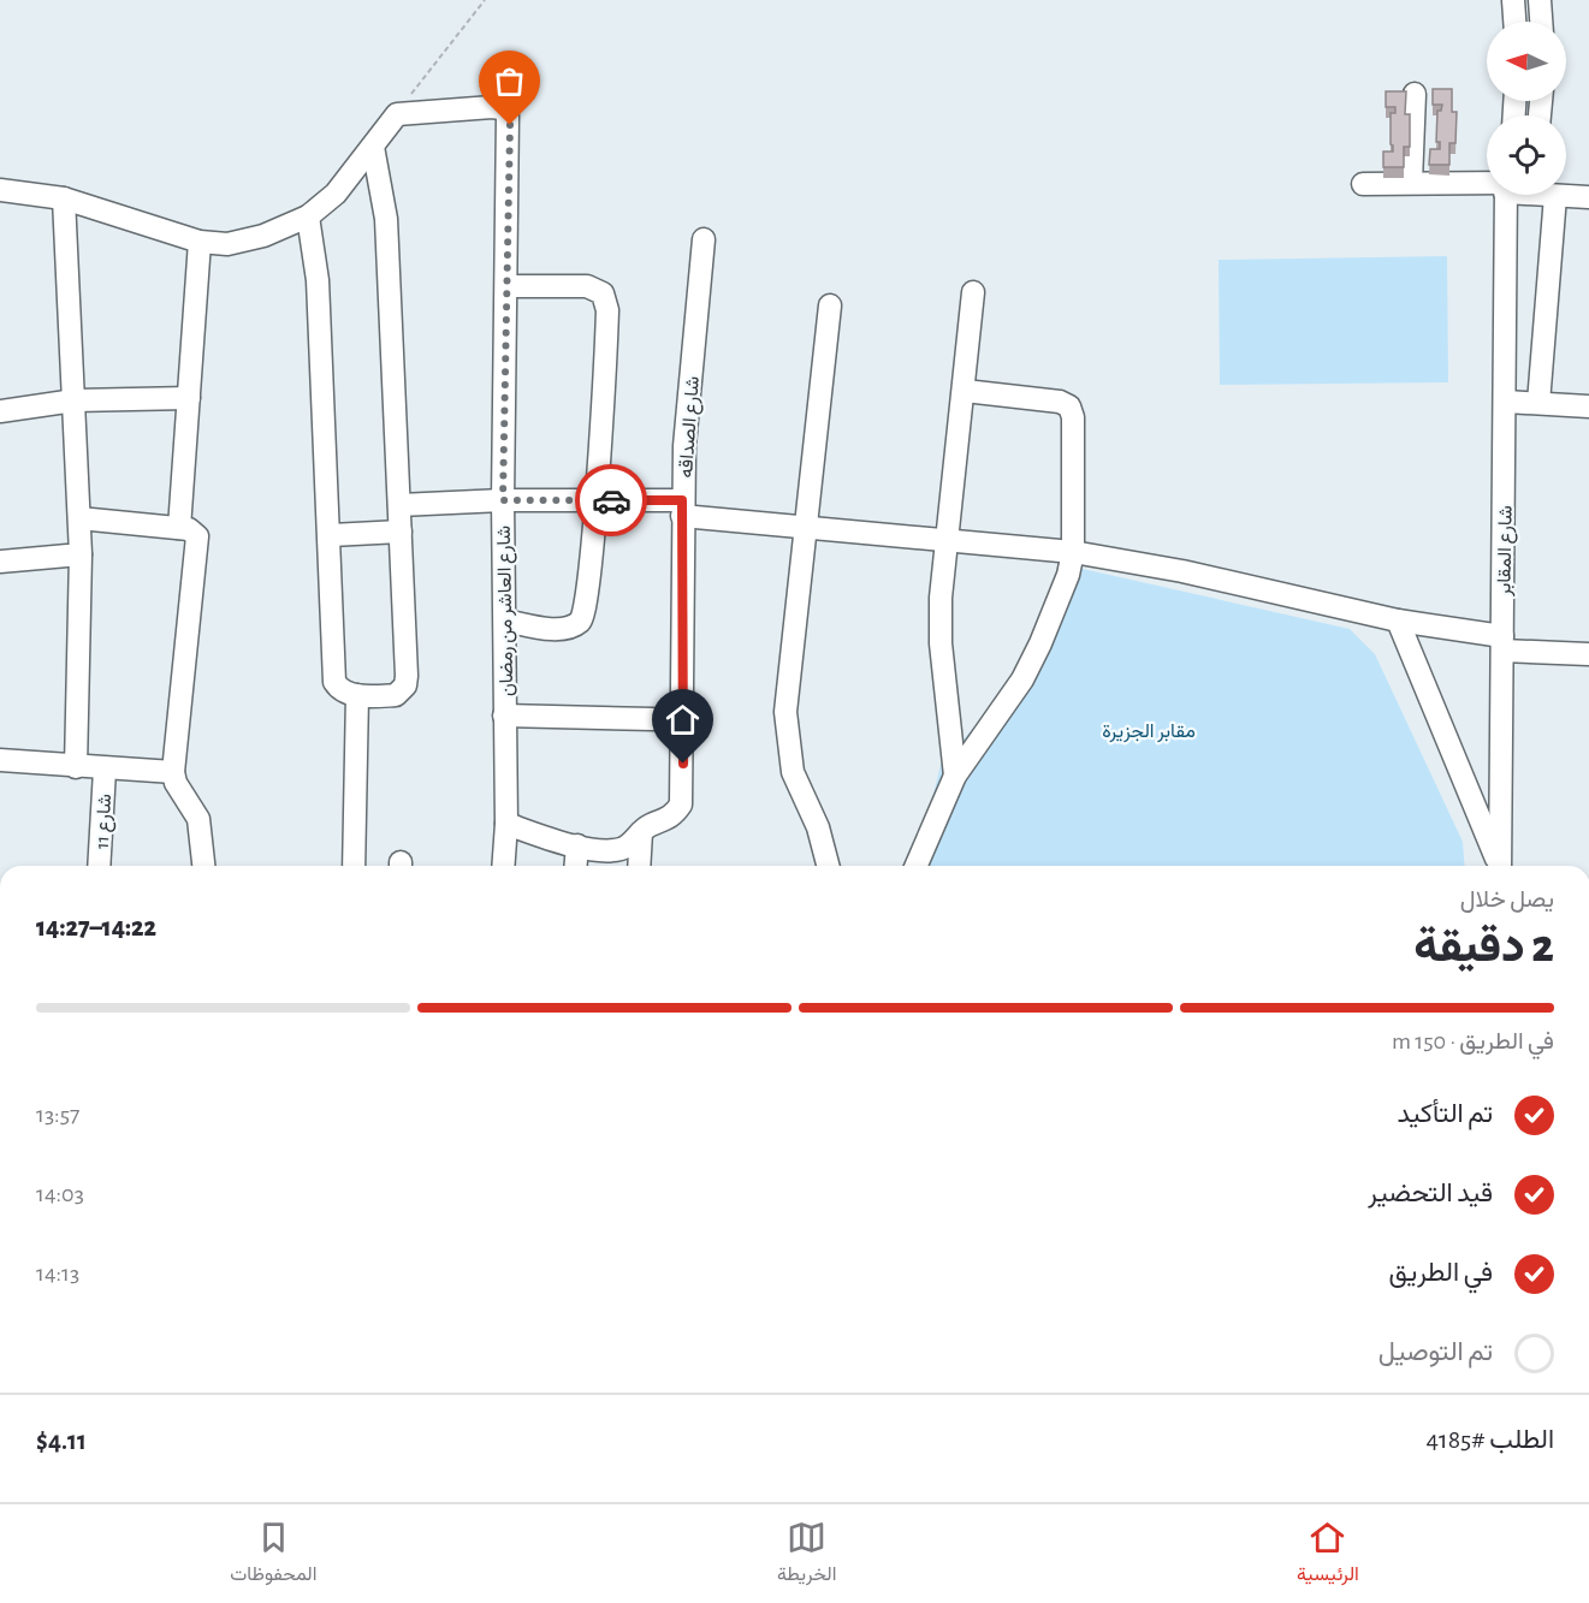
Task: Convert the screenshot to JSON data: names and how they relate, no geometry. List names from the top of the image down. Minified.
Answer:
{"streets":{"street":["شارع الصداقه","شارع المقابر","شارع العاشر من رمضان","شارع 11"]},"parks":["مقابر الجزيرة"],"north":"left","page":{"heading":["2 دقيقة","يصل خلال","14:22–14:27"],"panel":["الطلب #4185","$4.11"],"bar":"في الطريق · 150 m","list":[["تم التأكيد","13:57"],["قيد التحضير","14:03"],["في الطريق","14:13"],"تم التوصيل"],"tabs":["الرئيسية","الخريطة","المحفوظات"]}}
